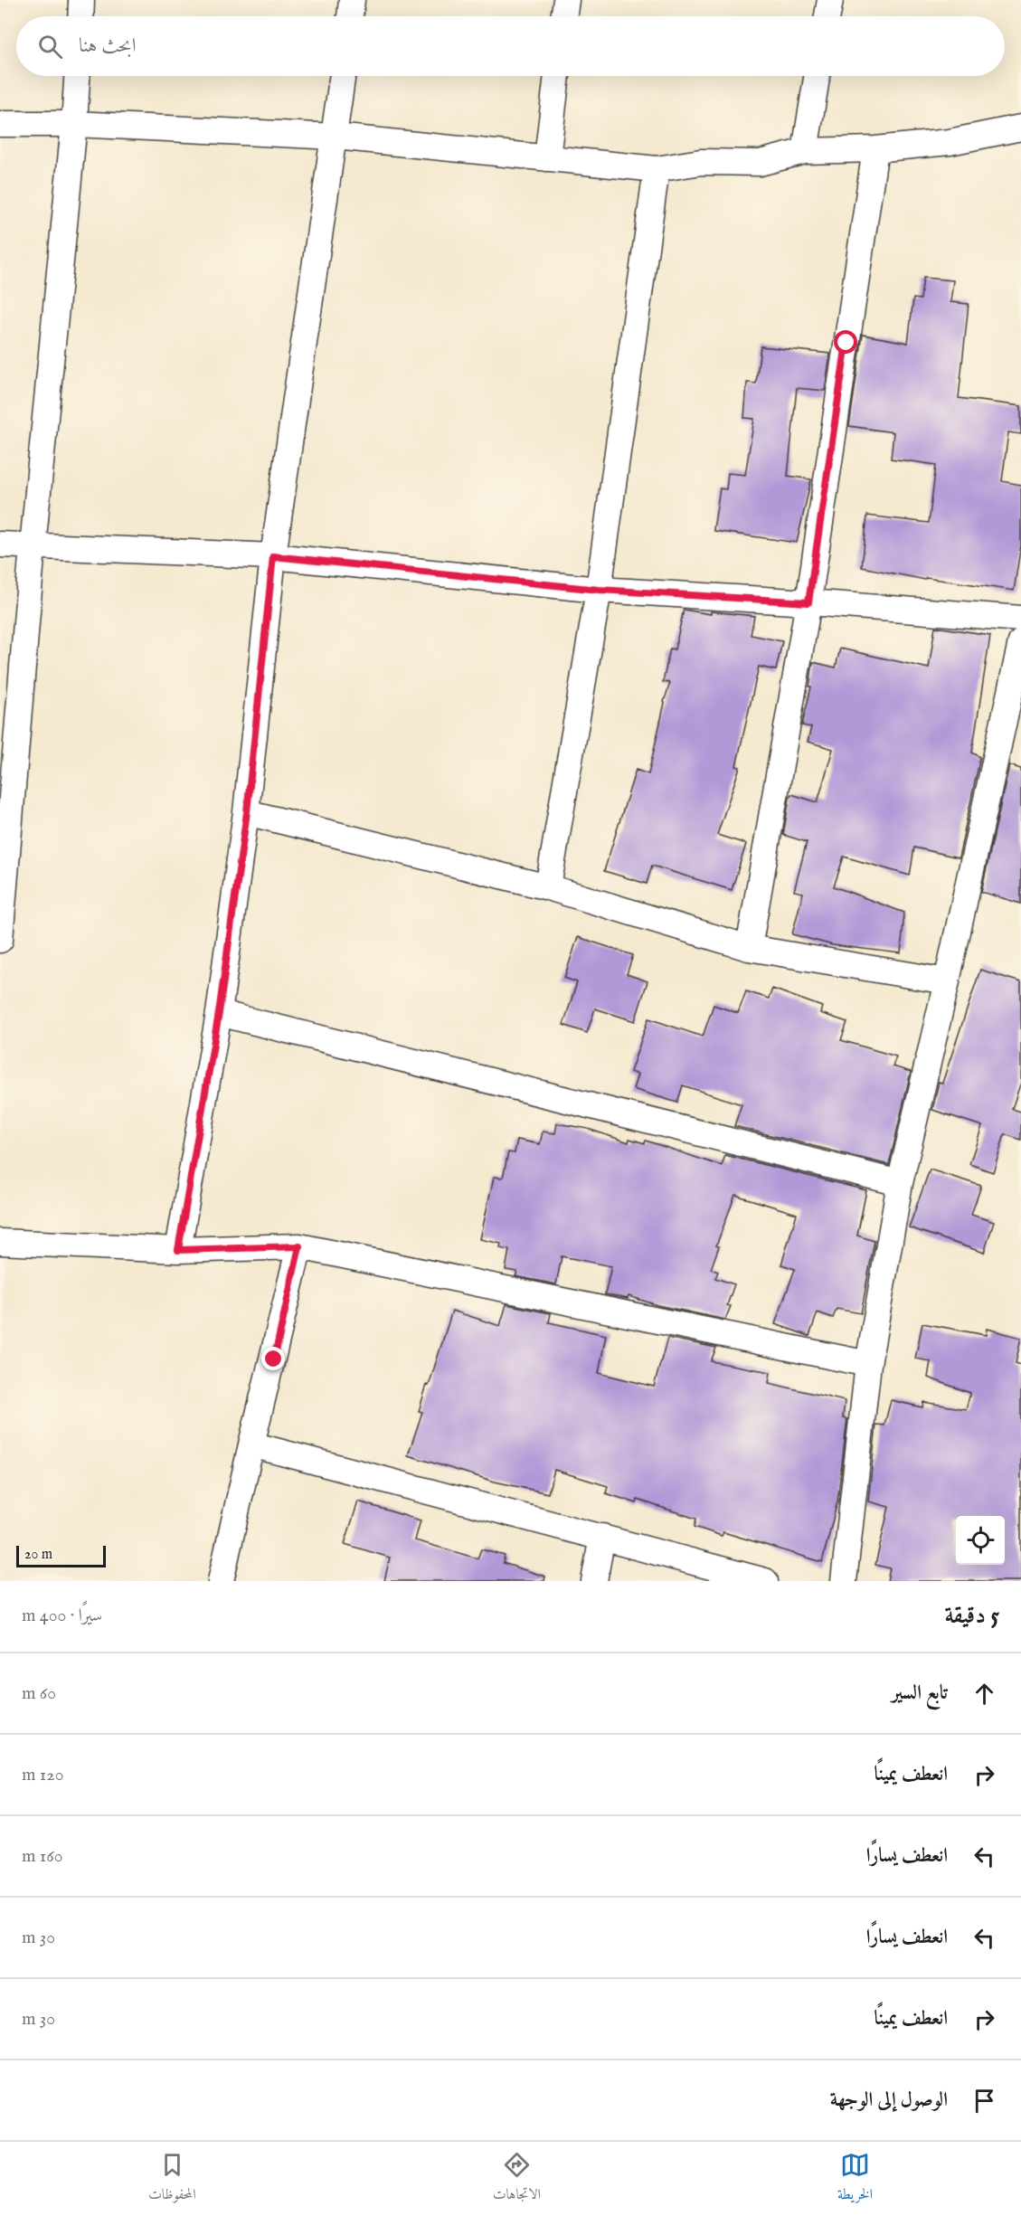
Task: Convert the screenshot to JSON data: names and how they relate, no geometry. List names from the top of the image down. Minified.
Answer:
{"scale_bar":"20 m","page":{"search":"ابحث هنا","scale":"20 m","heading":["5 دقيقة","سيرًا · 400 m"],"list":[["تابع السير","60 m"],["انعطف يمينًا","120 m"],["انعطف يسارًا","160 m"],["انعطف يسارًا","30 m"],["انعطف يمينًا","30 m"],"الوصول إلى الوجهة"],"nav":["الخريطة","الاتجاهات","المحفوظات"]}}
